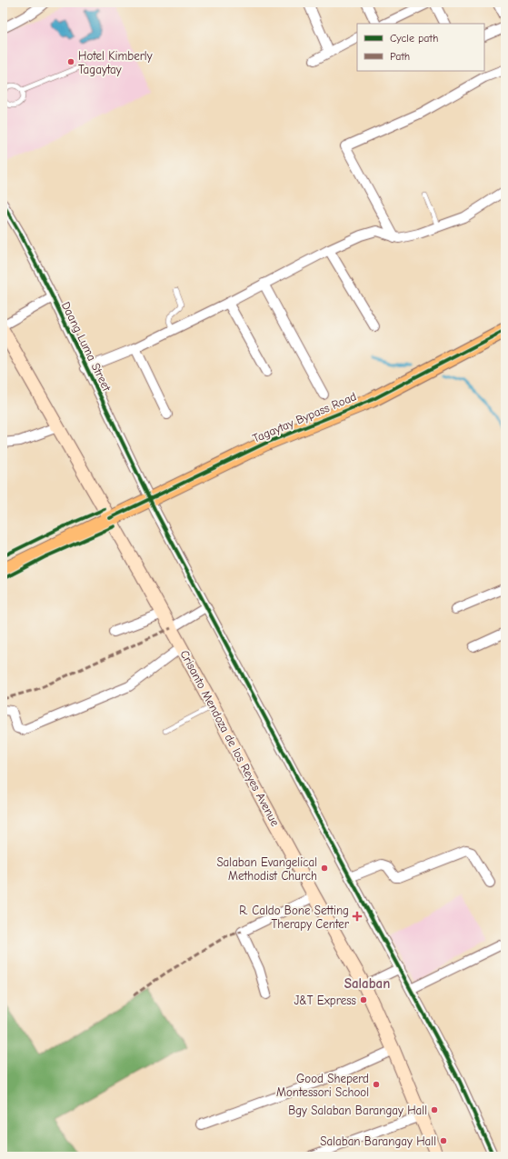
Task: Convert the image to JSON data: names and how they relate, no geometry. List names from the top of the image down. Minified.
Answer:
{"streets":{"main road":["Tagaytay Bypass Road","Crisanto Mendoza de los Reyes Avenue"],"street":["Daang Luma Street"]},"crossings":[["Daang Luma Street","Tagaytay Bypass Road"],["Tagaytay Bypass Road","Crisanto Mendoza de los Reyes Avenue"]],"districts":["Salaban"],"places":{"other":["Hotel Kimberly Tagaytay","Salaban Evangelical Methodist Church","J&T Express","Good Sheperd Montessori School","Bgy Salaban Barangay Hall","Salaban Barangay Hall"],"health":["R. Caldo Bone Setting Therapy Center"]},"legend":["Cycle path","Path"]}
